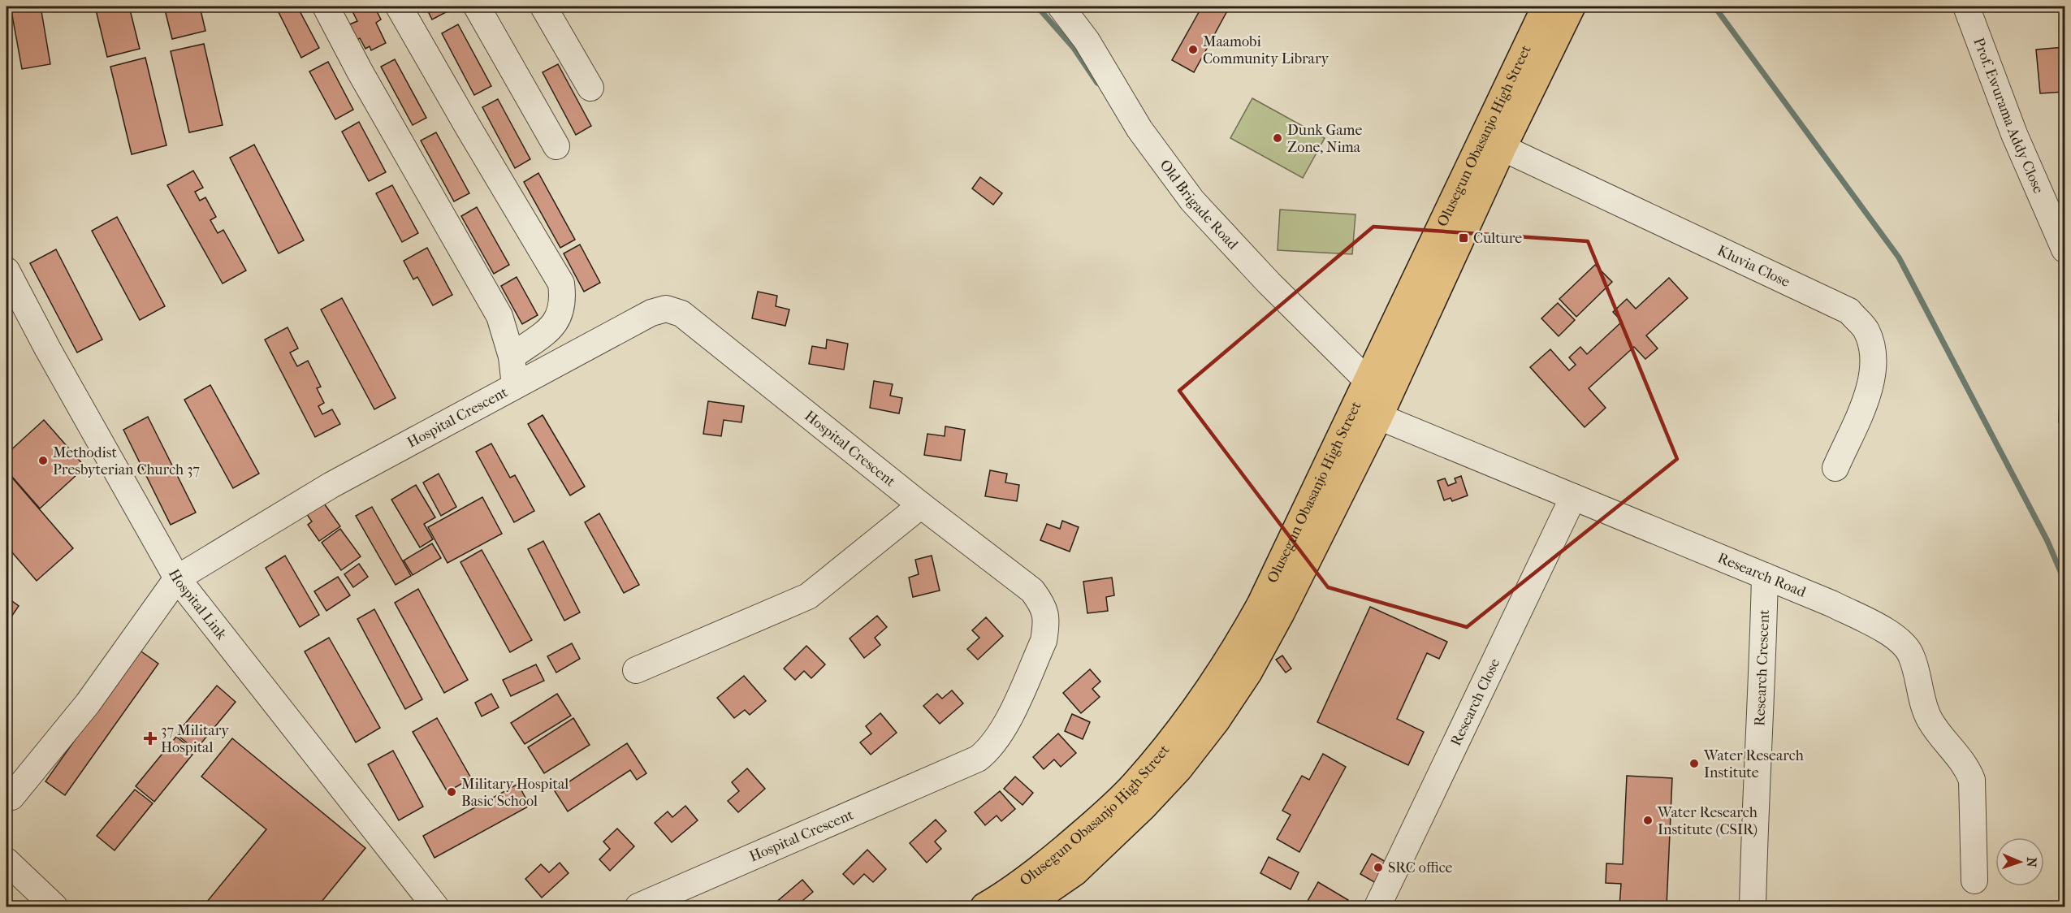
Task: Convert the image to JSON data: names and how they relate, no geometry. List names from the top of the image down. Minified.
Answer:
{"streets":{"main road":["Olusegun Obasanjo High Street"],"street":["Prof. Ewurama Addy Close","Old Brigade Road","Kluvia Close","Hospital Crescent","Research Road","Hospital Link","Research Crescent","Research Close"]},"crossings":[["Olusegun Obasanjo High Street","Old Brigade Road"],["Olusegun Obasanjo High Street","Kluvia Close"],["Olusegun Obasanjo High Street","Research Road"],["Hospital Crescent","Hospital Link"],["Research Road","Research Crescent"],["Research Road","Research Close"]],"places":{"other":["Maamobi Community Library","Dunk Game Zone, Nima","Methodist Presbyterian Church 37","Water Research Institute","Military Hospital Basic School","Water Research Institute (CSIR)","SRC office"],"transit":["Culture"],"health":["37 Military Hospital"]},"north":"right"}
